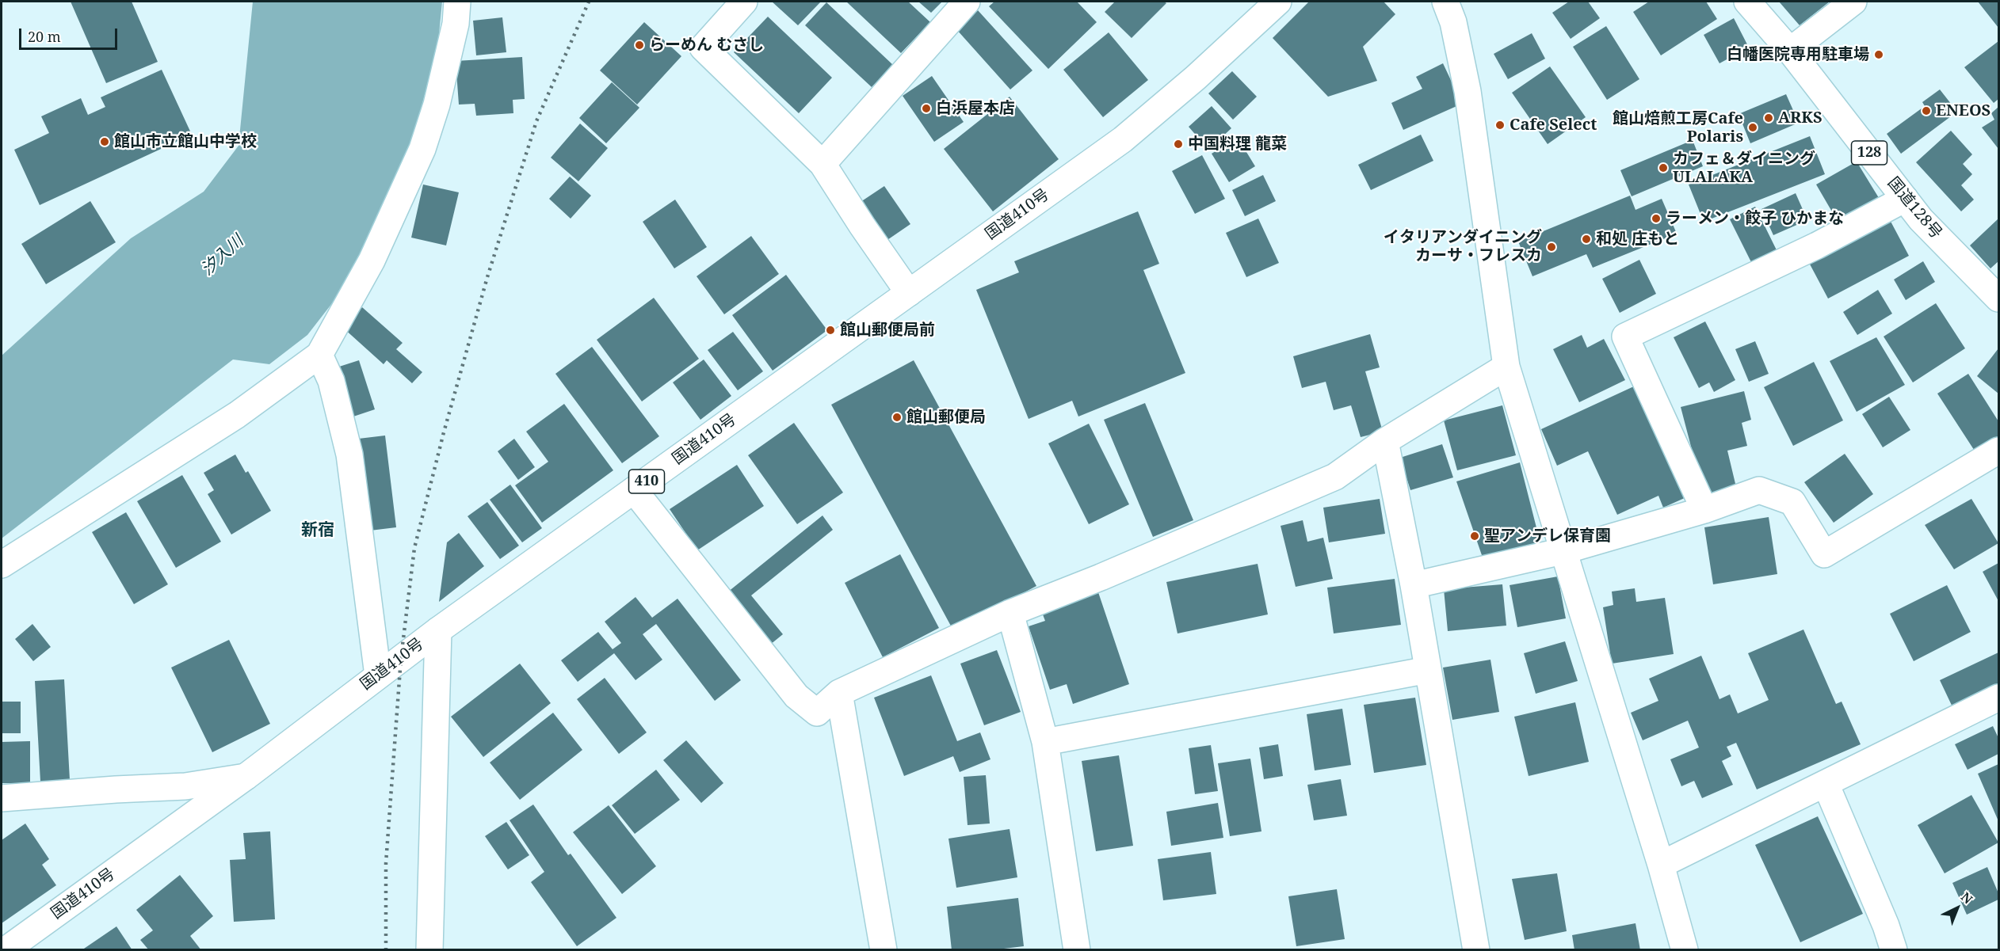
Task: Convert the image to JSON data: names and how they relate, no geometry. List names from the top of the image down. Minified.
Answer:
{"streets":{"main road":["128","国道128号","国道410号","410"]},"districts":["新宿"],"water":["汐入川"],"places":["らーめん むさし","白幡医院専用駐車場","白浜屋本店","ENEOS","ARKS","Cafe Select","館山焙煎工房Cafe Polaris","館山市立館山中学校","中国料理 龍菜","カフェ＆ダイニング ULALAKA","ラーメン・餃子 ひかまな","和処 庄もと","イタリアンダイニング カーサ・フレスカ","館山郵便局前","館山郵便局","聖アンデレ保育園"],"scale_bar":"20 m","north":"top right"}
